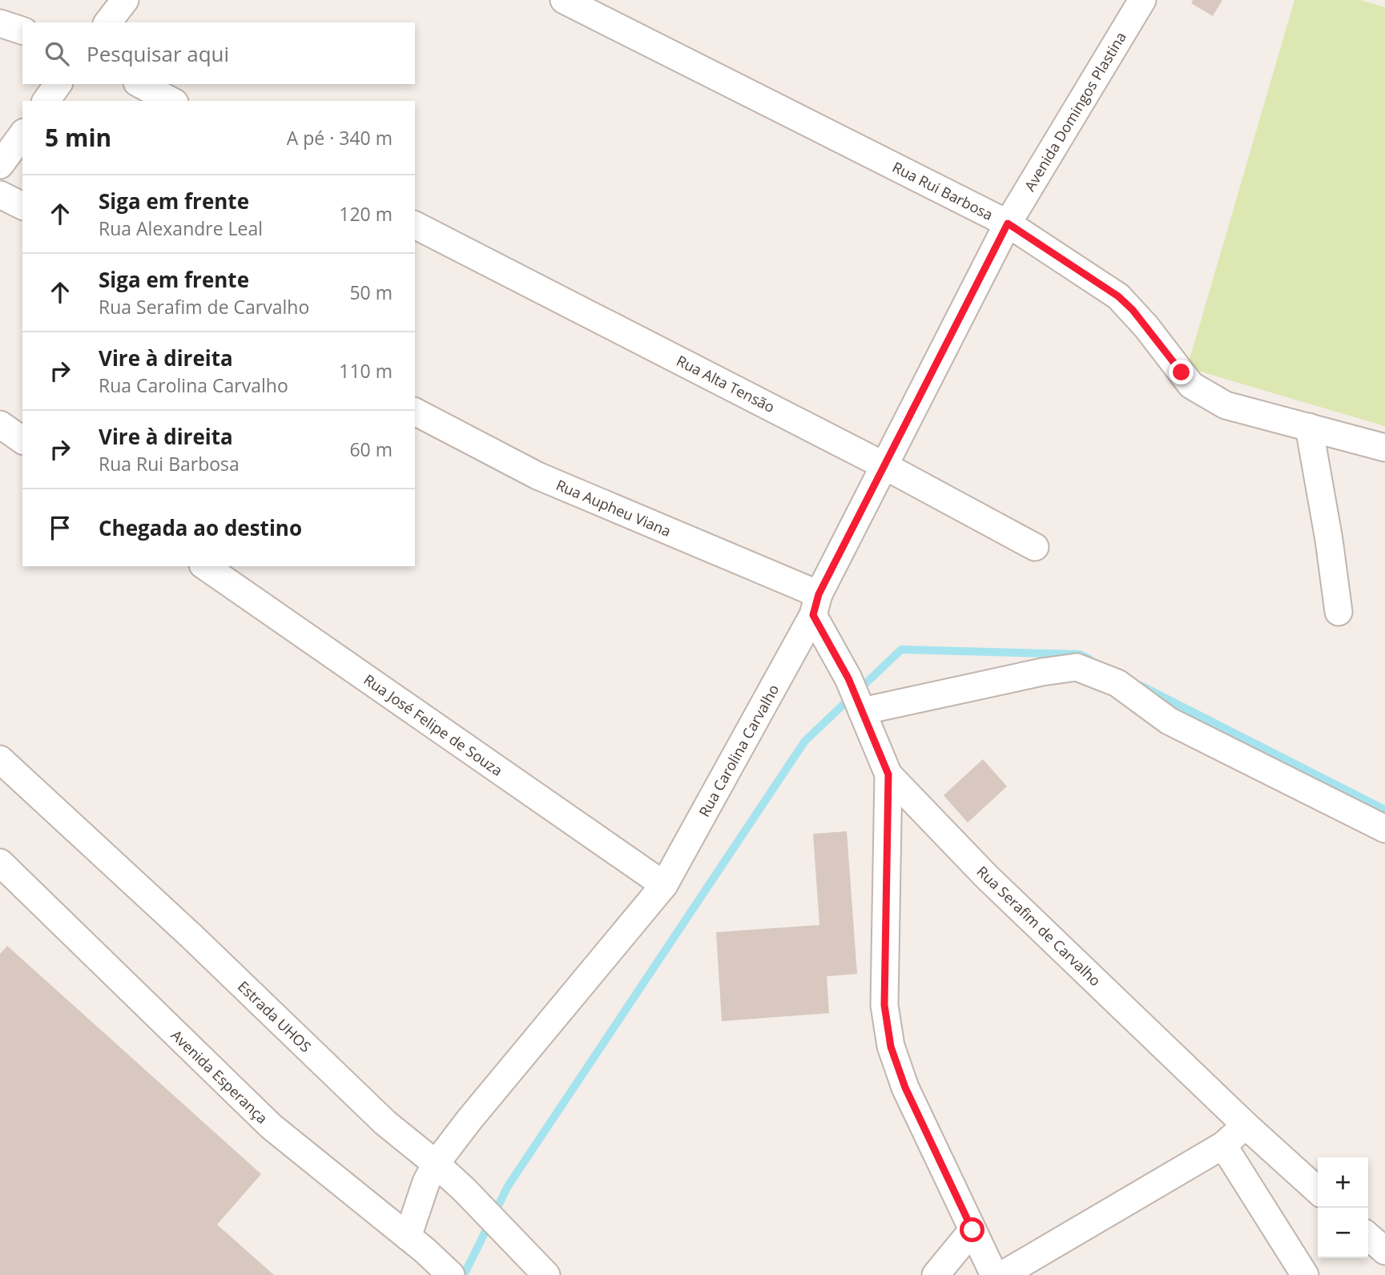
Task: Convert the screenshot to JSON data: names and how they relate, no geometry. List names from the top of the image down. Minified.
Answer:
{"streets":{"street":["Avenida Domingos Plastina","Rua Rui Barbosa","Rua Alta Tensão","Rua Aupheu Viana","Rua José Felipe de Souza","Rua Carolina Carvalho","Rua Serafim de Carvalho","Estrada UHOS","Avenida Esperança"]},"crossings":[["Avenida Domingos Plastina","Rua Rui Barbosa"],["Avenida Domingos Plastina","Rua Carolina Carvalho"],["Rua Rui Barbosa","Rua Carolina Carvalho"],["Rua Alta Tensão","Rua Carolina Carvalho"],["Rua Aupheu Viana","Rua Carolina Carvalho"],["Rua Aupheu Viana","Rua Serafim de Carvalho"],["Rua José Felipe de Souza","Rua Carolina Carvalho"],["Rua Carolina Carvalho","Rua Serafim de Carvalho"],["Rua Carolina Carvalho","Estrada UHOS"],["Rua Carolina Carvalho","Avenida Esperança"]],"page":{"search":"Pesquisar aqui","heading":["5 min","A pé · 340 m"],"list":[["Siga em frente","Rua Alexandre Leal","120 m"],["Siga em frente","Rua Serafim de Carvalho","50 m"],["Vire à direita","Rua Carolina Carvalho","110 m"],["Vire à direita","Rua Rui Barbosa","60 m"],"Chegada ao destino"],"map_buttons":["+","−"]}}
